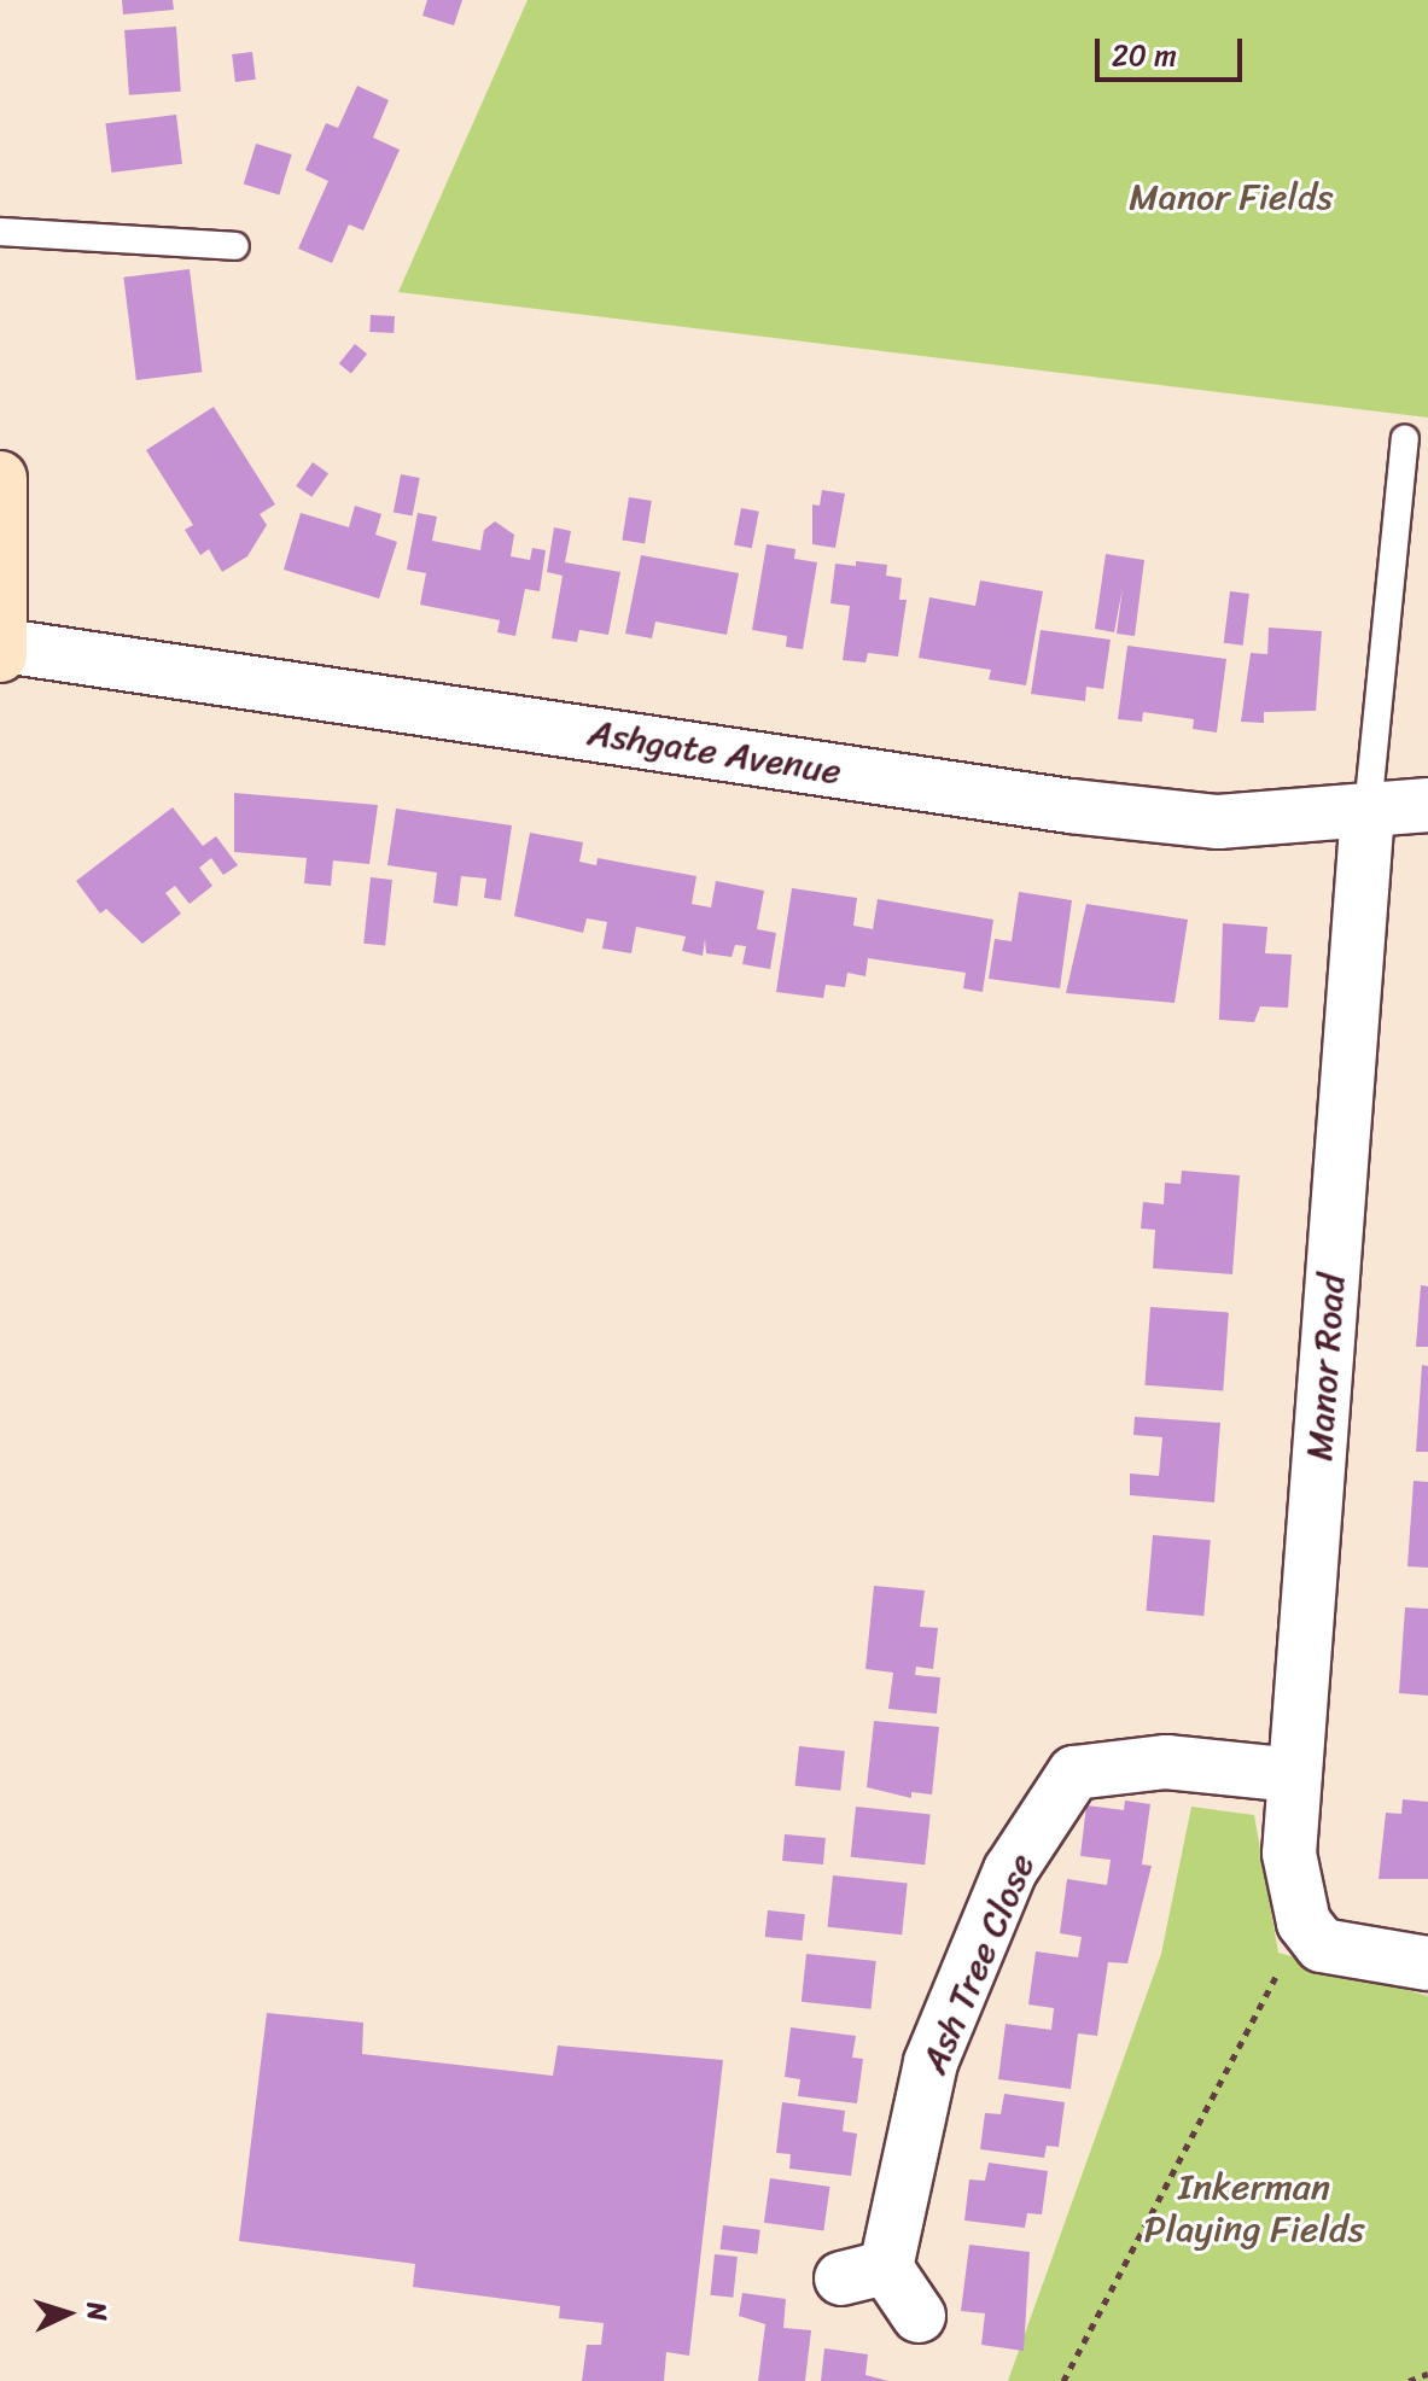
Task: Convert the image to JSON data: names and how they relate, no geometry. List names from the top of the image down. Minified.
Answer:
{"streets":{"street":["Ashgate Avenue","Manor Road","Ash Tree Close"]},"crossings":[["Ashgate Avenue","Manor Road"],["Manor Road","Ash Tree Close"]],"parks":["Manor Fields","Inkerman Playing Fields"],"scale_bar":"20 m","north":"right"}
